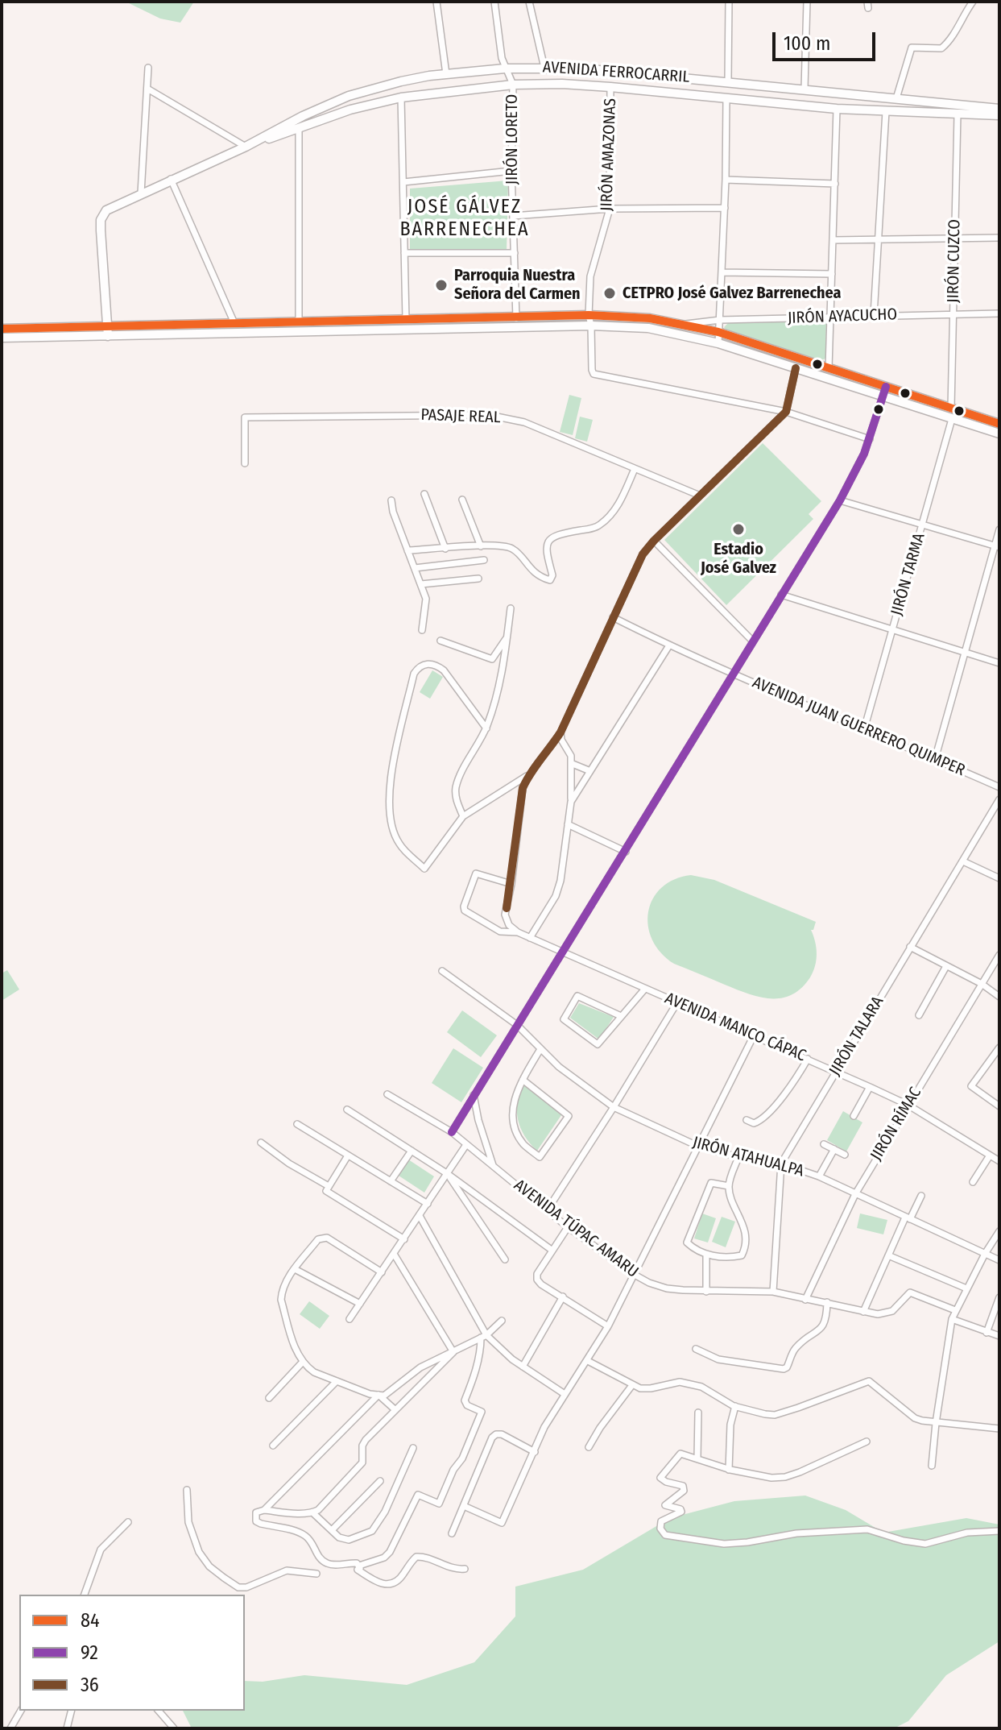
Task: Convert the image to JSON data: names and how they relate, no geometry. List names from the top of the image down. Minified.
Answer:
{"streets":{"main road":["AVENIDA FERROCARRIL"],"street":["JIRÓN LORETO","JIRÓN AMAZONAS","JIRÓN CUZCO","JIRÓN AYACUCHO","PASAJE REAL","JIRÓN TARMA","AVENIDA JUAN GUERRERO QUIMPER","AVENIDA MANCO CÁPAC","JIRÓN TALARA","JIRÓN RÍMAC","JIRÓN ATAHUALPA","AVENIDA TÚPAC AMARU"]},"crossings":[["AVENIDA FERROCARRIL","JIRÓN LORETO"],["AVENIDA FERROCARRIL","JIRÓN AMAZONAS"],["AVENIDA FERROCARRIL","JIRÓN CUZCO"],["JIRÓN CUZCO","JIRÓN AYACUCHO"],["JIRÓN TARMA","AVENIDA JUAN GUERRERO QUIMPER"],["AVENIDA MANCO CÁPAC","JIRÓN TALARA"],["AVENIDA MANCO CÁPAC","JIRÓN RÍMAC"],["JIRÓN TALARA","JIRÓN ATAHUALPA"],["JIRÓN TALARA","AVENIDA TÚPAC AMARU"],["JIRÓN RÍMAC","JIRÓN ATAHUALPA"],["JIRÓN RÍMAC","AVENIDA TÚPAC AMARU"]],"districts":["JOSÉ GÁLVEZ BARRENECHEA"],"places":["Parroquia Nuestra Señora del Carmen","CETPRO José Galvez Barrenechea","Estadio José Galvez"],"lines":["transit line 84","transit line 36","transit line 92"],"legend":["84","92","36"],"scale_bar":"100 m"}
